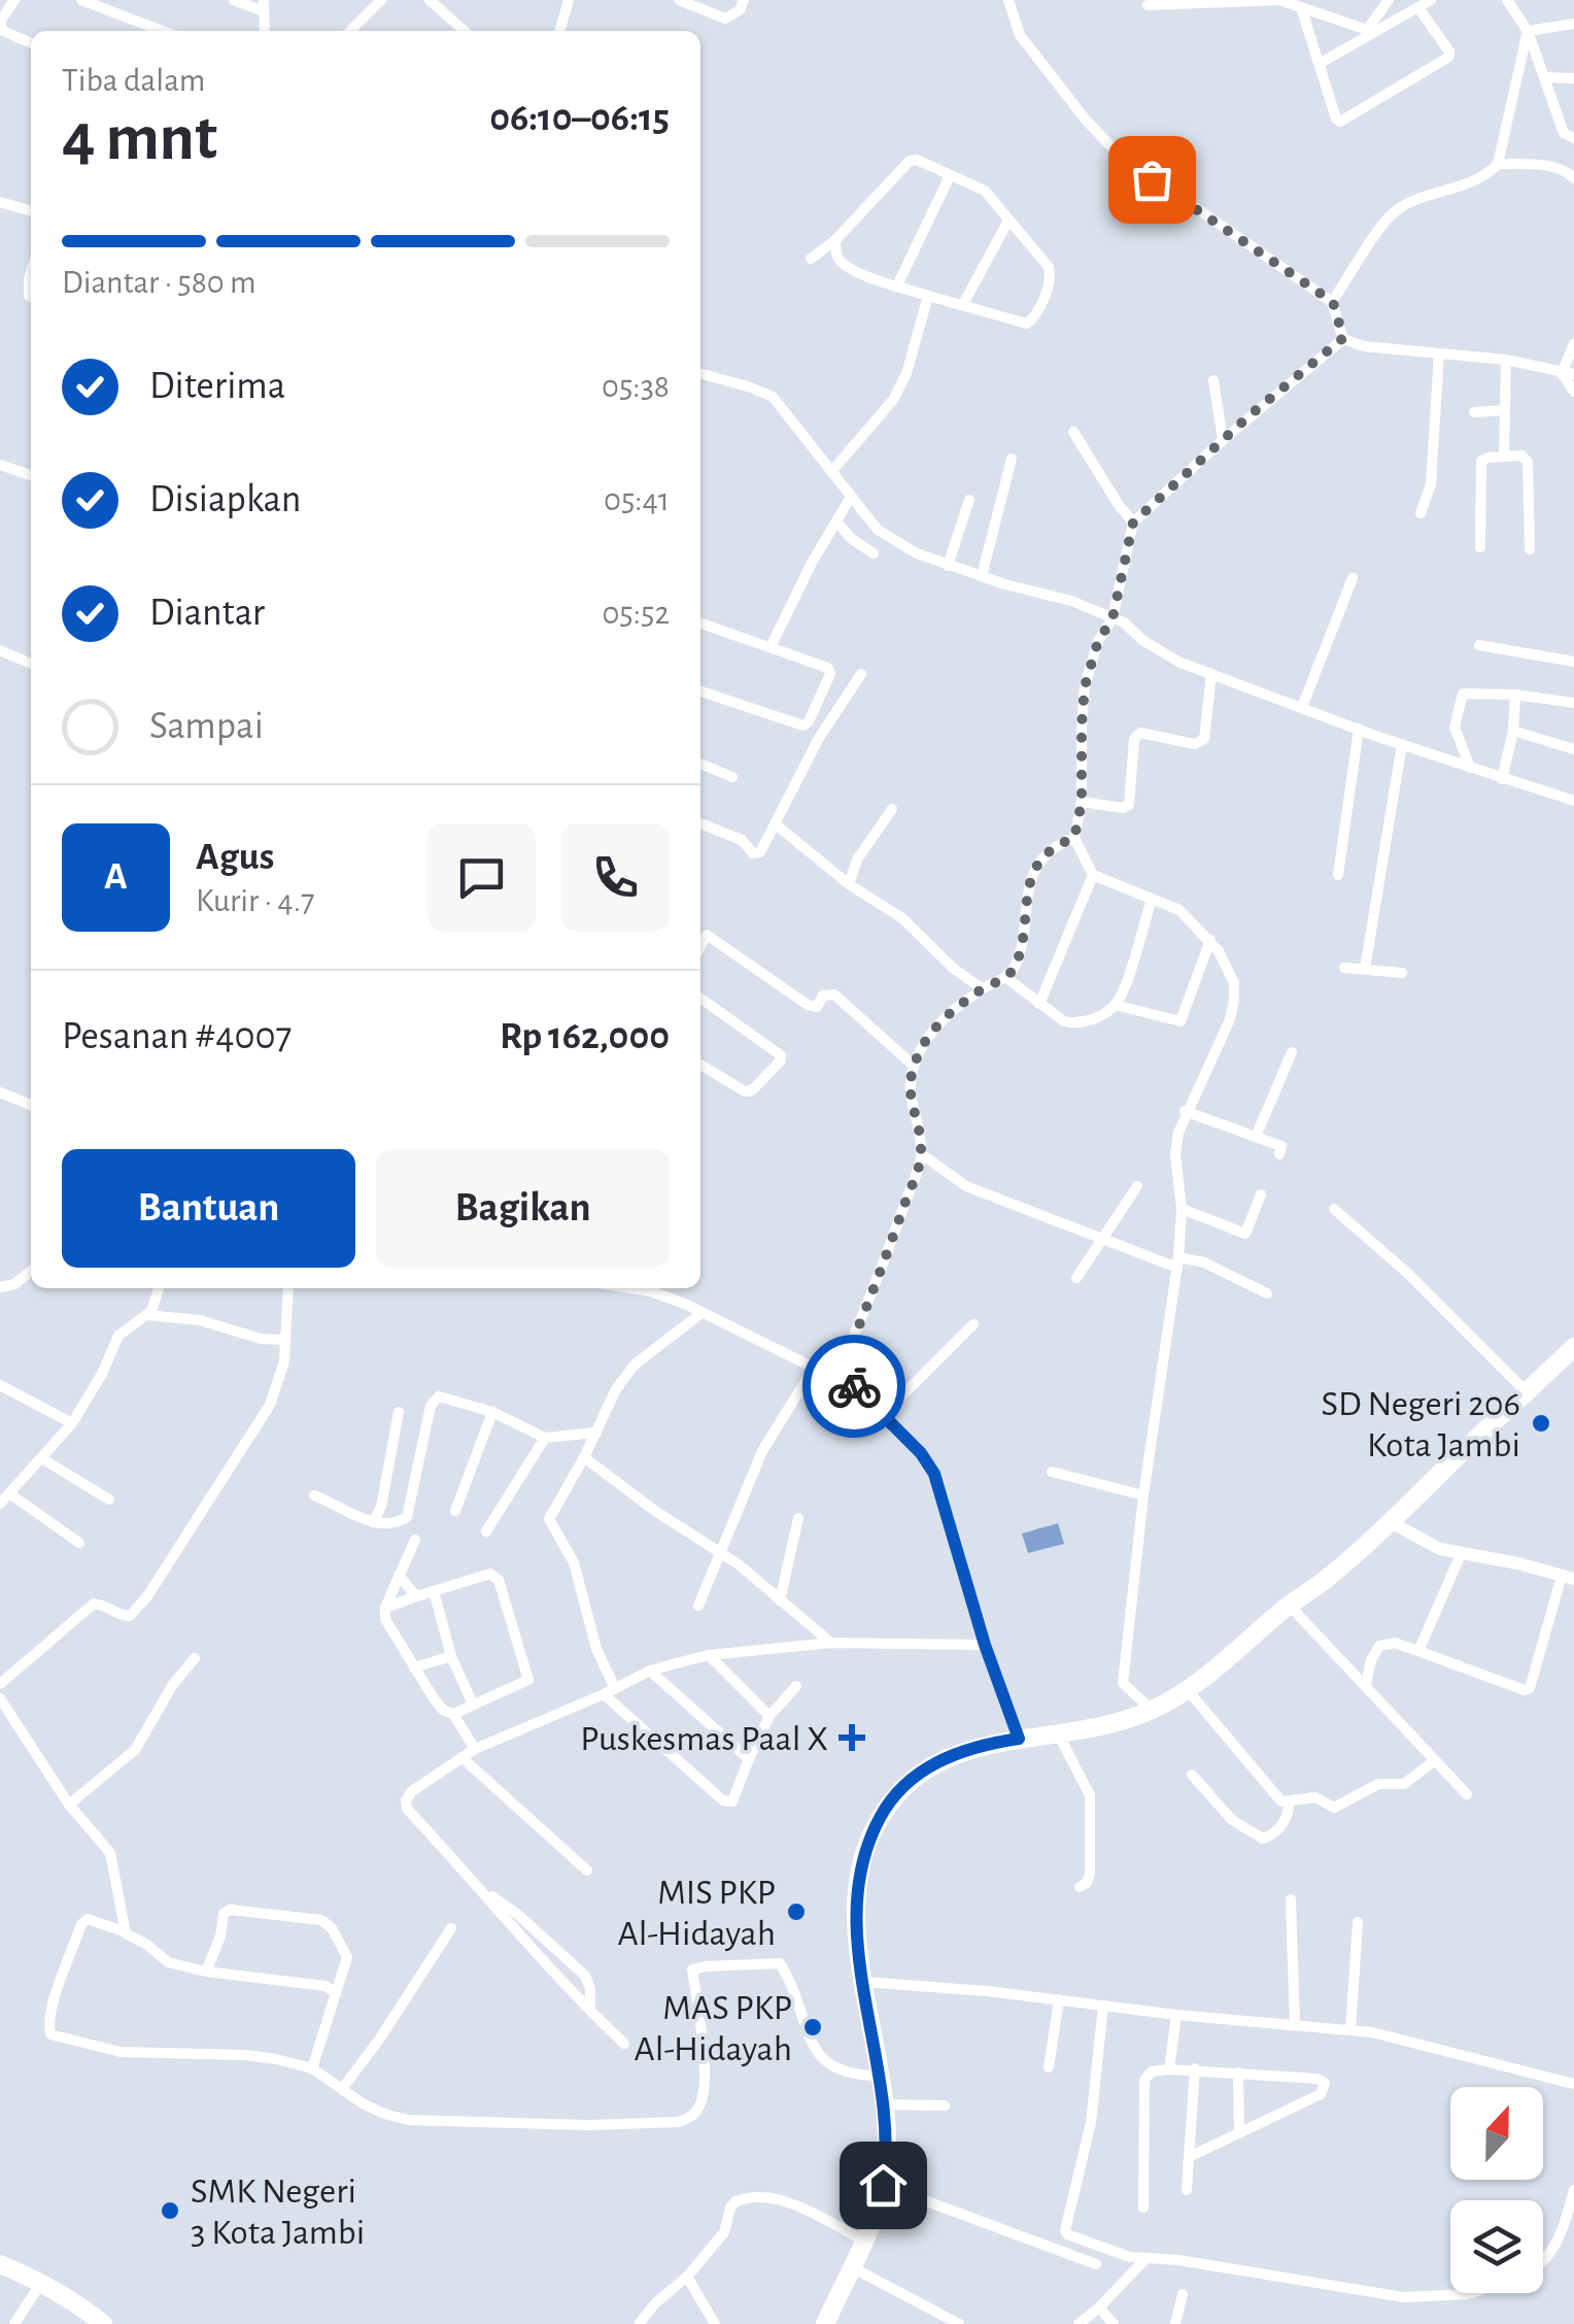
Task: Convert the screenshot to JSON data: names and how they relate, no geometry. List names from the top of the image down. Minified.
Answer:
{"places":{"other":["SD Negeri 206 Kota Jambi","MIS PKP Al-Hidayah","MAS PKP Al-Hidayah","SMK Negeri 3 Kota Jambi"],"health":["Puskesmas Paal X"]},"north":"top","page":{"heading":["4 mnt","Tiba dalam","06:10–06:15"],"panel":["Agus","Kurir · 4.7","Pesanan #4007","Rp 162,000"],"bar":"Diantar · 580 m","list":[["Diterima","05:38"],["Disiapkan","05:41"],["Diantar","05:52"],"Sampai"],"round":"A","buttons":["Bantuan","Bagikan"]}}
